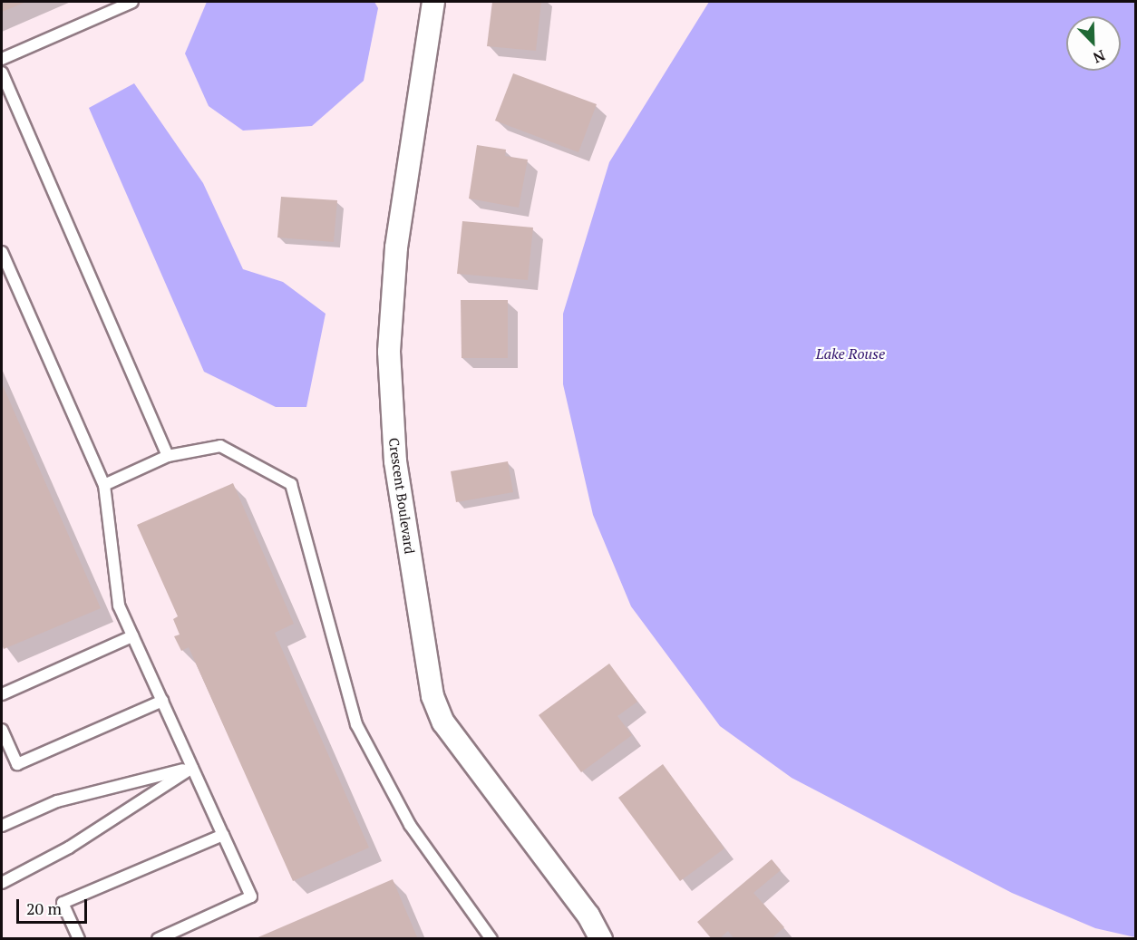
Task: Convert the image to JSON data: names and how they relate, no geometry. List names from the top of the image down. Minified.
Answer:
{"streets":{"street":["Crescent Boulevard"]},"water":["Lake Rouse"],"scale_bar":"20 m","north":"bottom right"}
